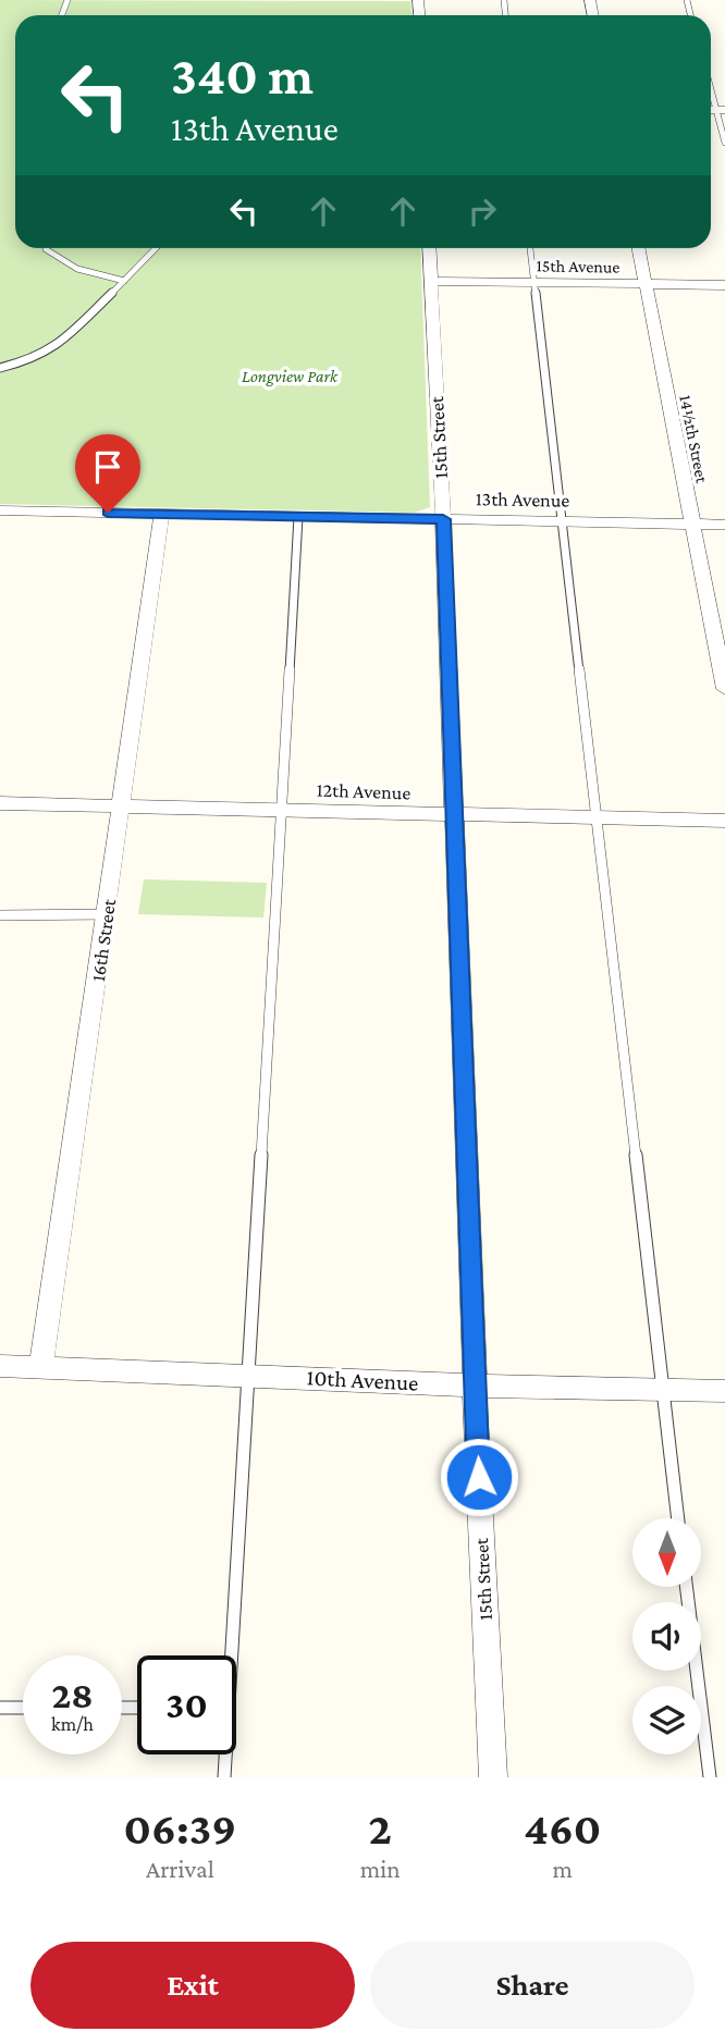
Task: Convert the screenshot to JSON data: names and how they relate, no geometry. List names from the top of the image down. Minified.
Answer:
{"streets":{"street":["15th Avenue","15th Street","14½th Street","13th Avenue","12th Avenue","16th Street","10th Avenue"]},"crossings":[["15th Avenue","15th Street"],["15th Avenue","14½th Street"],["15th Street","13th Avenue"],["15th Street","12th Avenue"],["15th Street","10th Avenue"],["14½th Street","13th Avenue"],["13th Avenue","16th Street"],["12th Avenue","16th Street"],["16th Street","10th Avenue"]],"parks":["Longview Park"],"north":"bottom","page":{"turn":["340 m","13th Avenue"],"speed":"28 km/h","limit":"30","eta":["06:39","Arrival","2","min","460","m"],"buttons":["Exit","Share"]}}
